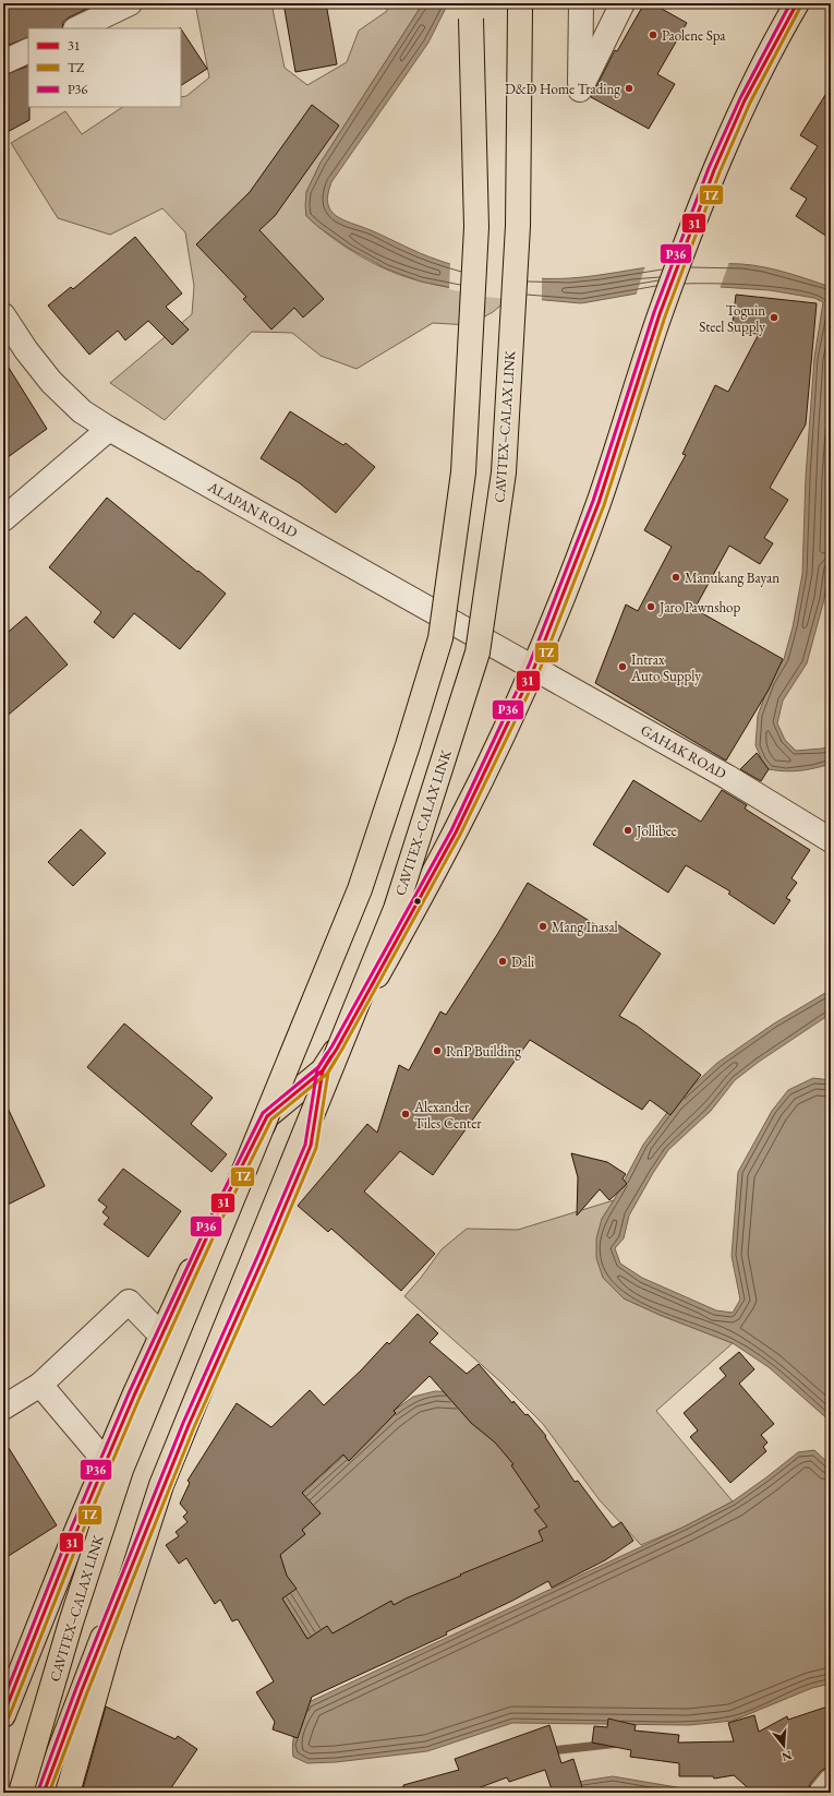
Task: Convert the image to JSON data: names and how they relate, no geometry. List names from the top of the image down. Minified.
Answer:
{"streets":{"main road":["CAVITEX–CALAX LINK"],"street":["ALAPAN ROAD","GAHAK ROAD"]},"crossings":[["ALAPAN ROAD","GAHAK ROAD"]],"places":["Paolene Spa","D&D Home Trading","Toguin Steel Supply","Manukang Bayan","Jaro Pawnshop","Intrax Auto Supply","Jollibee","Mang Inasal","Dali","RnP Building","Alexander Tiles Center"],"lines":["transit line 31","transit line P36","transit line TZ"],"legend":["31","TZ","P36"],"north":"bottom"}
